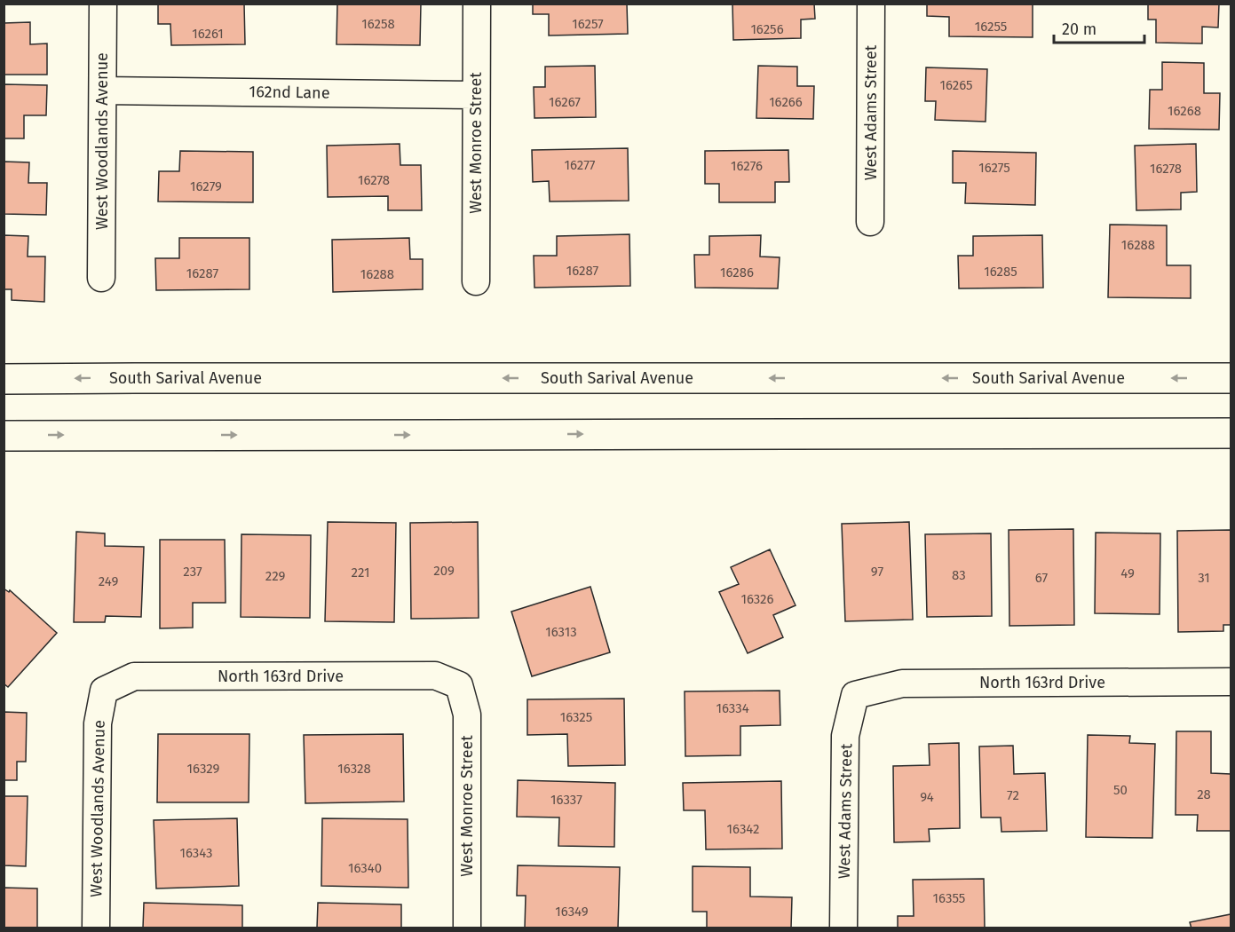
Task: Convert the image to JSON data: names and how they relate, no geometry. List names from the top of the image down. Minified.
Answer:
{"streets":{"main road":["South Sarival Avenue"],"street":["162nd Lane","West Adams Street","West Woodlands Avenue","West Monroe Street","North 163rd Drive"]},"crossings":[["162nd Lane","West Woodlands Avenue"],["162nd Lane","West Monroe Street"],["West Adams Street","North 163rd Drive"],["West Woodlands Avenue","North 163rd Drive"],["West Monroe Street","North 163rd Drive"]],"house_numbers":["16258","16257","16255","16256","16261","16265","16267","16266","16268","16277","16276","16275","16278","16278","16279","16288","16287","16285","16286","16287","16288","209","237","97","221","49","83","229","67","31","249","16326","16313","16334","16325","16329","16328","50","28","72","94","16337","16342","16343","16340","16355","16349"],"scale_bar":"20 m"}
